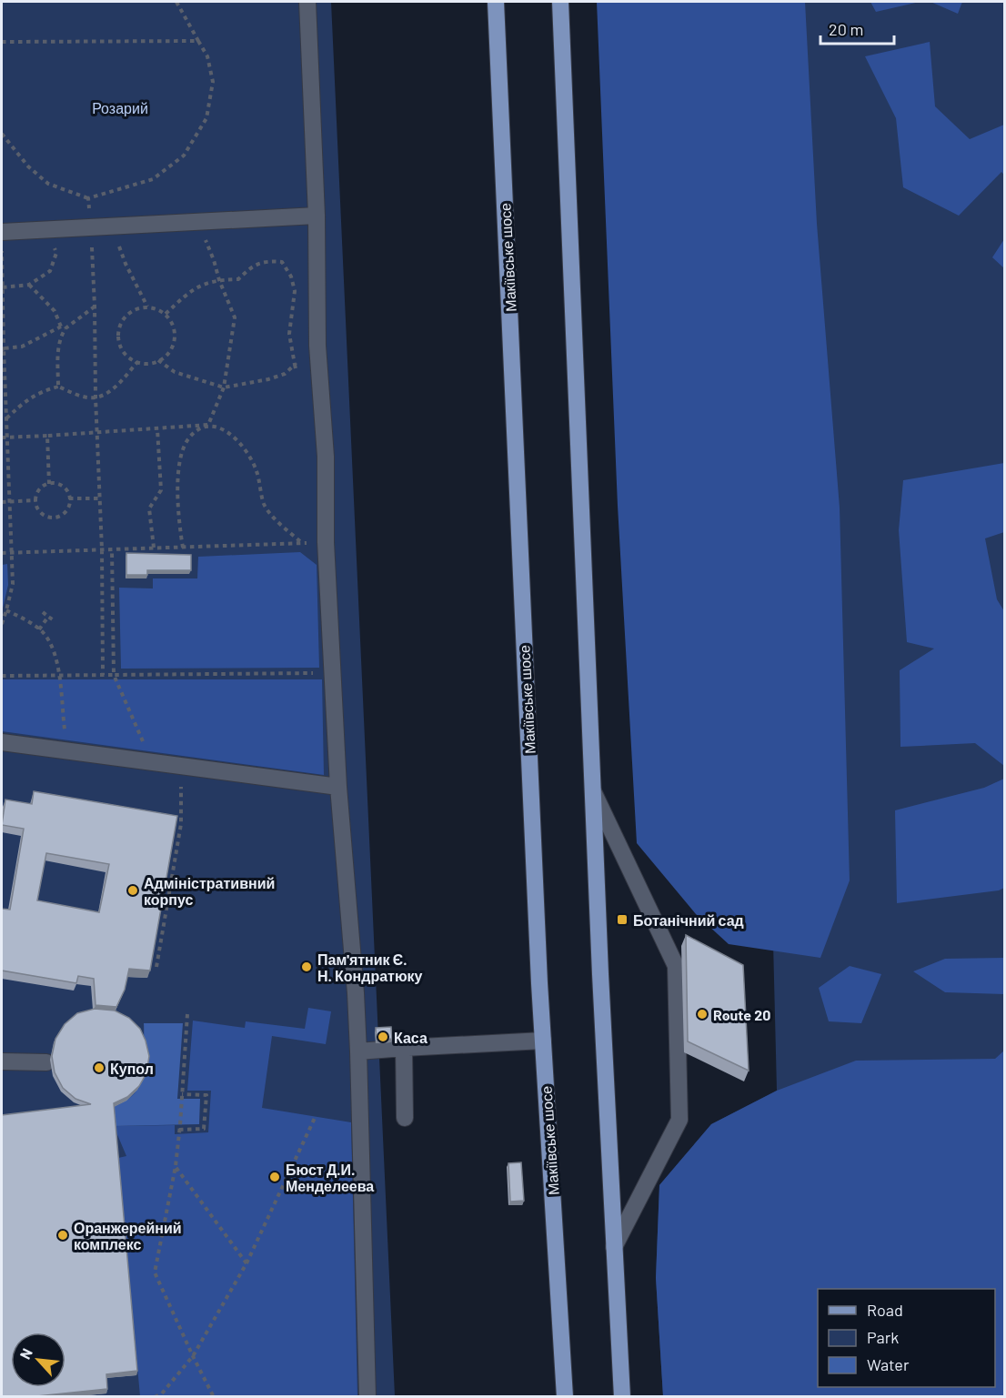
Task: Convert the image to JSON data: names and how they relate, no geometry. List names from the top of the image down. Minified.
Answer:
{"streets":{"main road":["Макіївське шосе"]},"parks":["Розарий"],"places":{"other":["Адміністративний корпус","Пам'ятник Є. Н. Кондратюку","Route 20","Каса","Купол","Бюст Д.И. Менделеева","Оранжерейний комплекс"],"transit":["Ботанічний сад"]},"legend":["Road","Park","Water"],"scale_bar":"20 m","north":"top left"}
